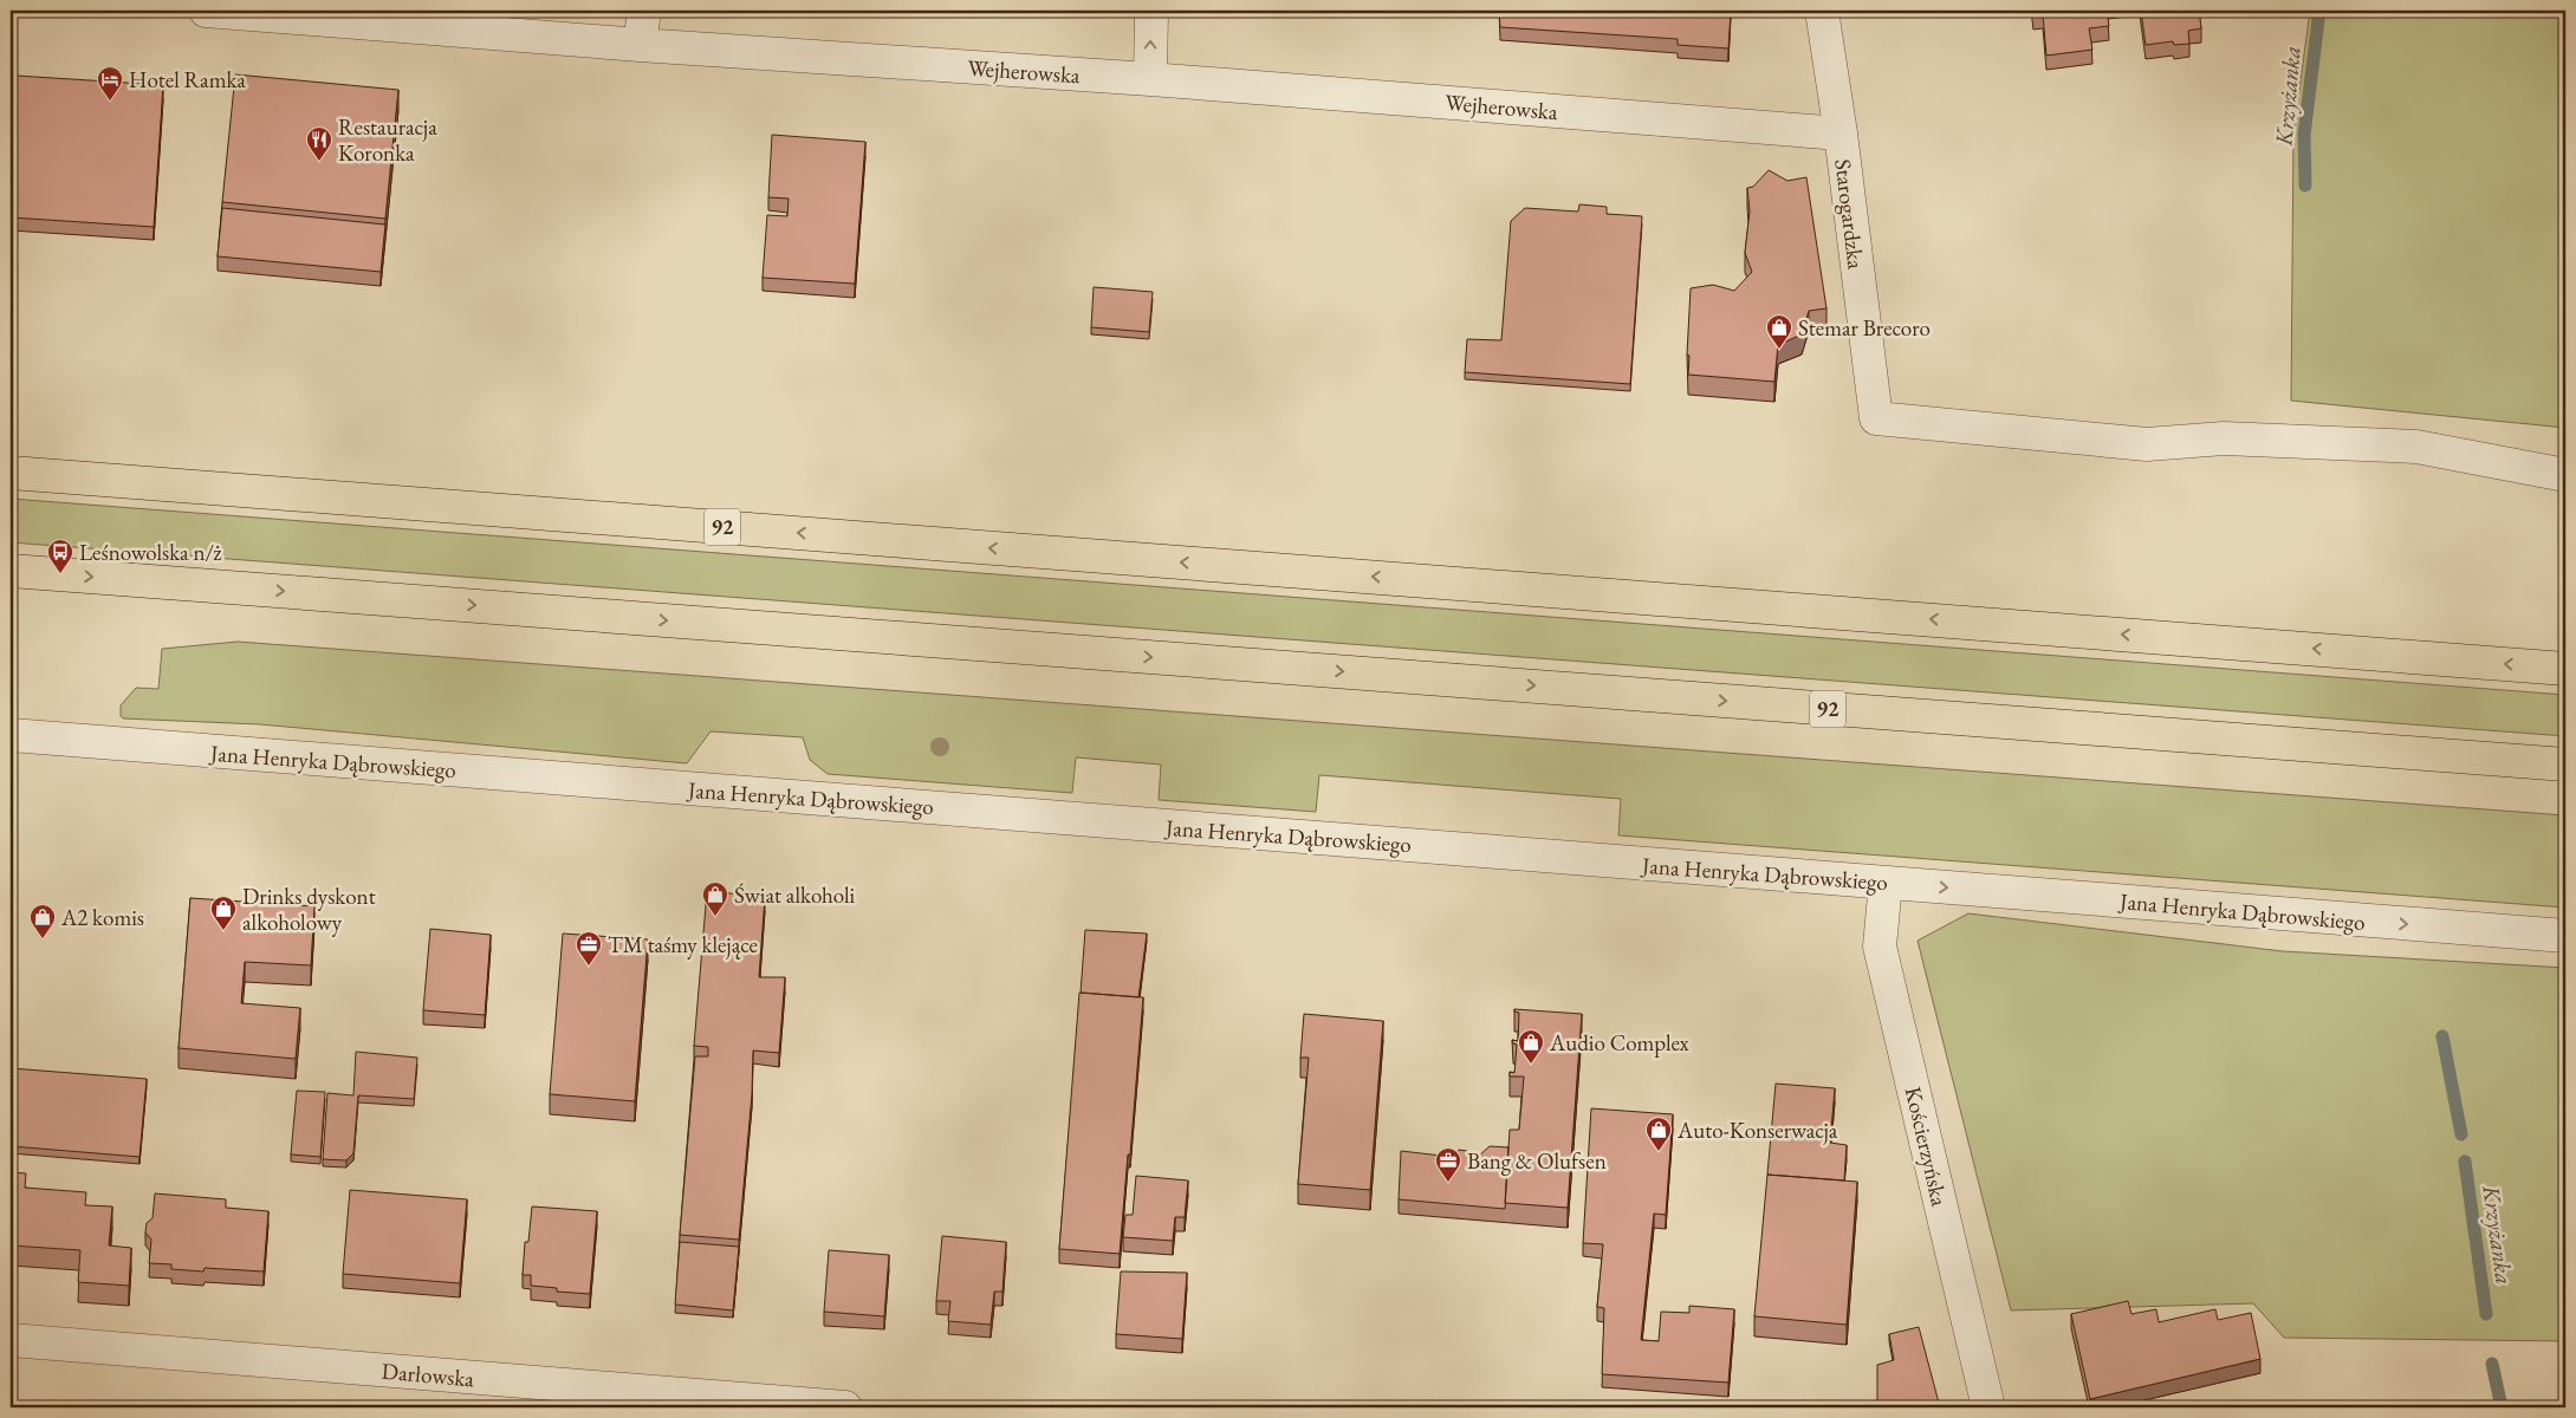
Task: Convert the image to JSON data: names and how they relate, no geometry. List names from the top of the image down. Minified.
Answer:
{"streets":{"main road":["92"],"street":["Wejherowska","Starogardzka","Jana Henryka Dąbrowskiego","Kościerzyńska","Darłowska"]},"crossings":[["Wejherowska","Starogardzka"],["Jana Henryka Dąbrowskiego","Kościerzyńska"]],"water":["Krzyżanka"],"places":{"hotel":["Hotel Ramka"],"restaurant":["Restauracja Koronka"],"shop":["Stemar Brecoro","Świat alkoholi","Drinks dyskont alkoholowy","A2 komis","Audio Complex","Auto-Konserwacja"],"bus stop":["Leśnowolska n/ż"],"office":["TM taśmy klejące","Bang & Olufsen"]}}
